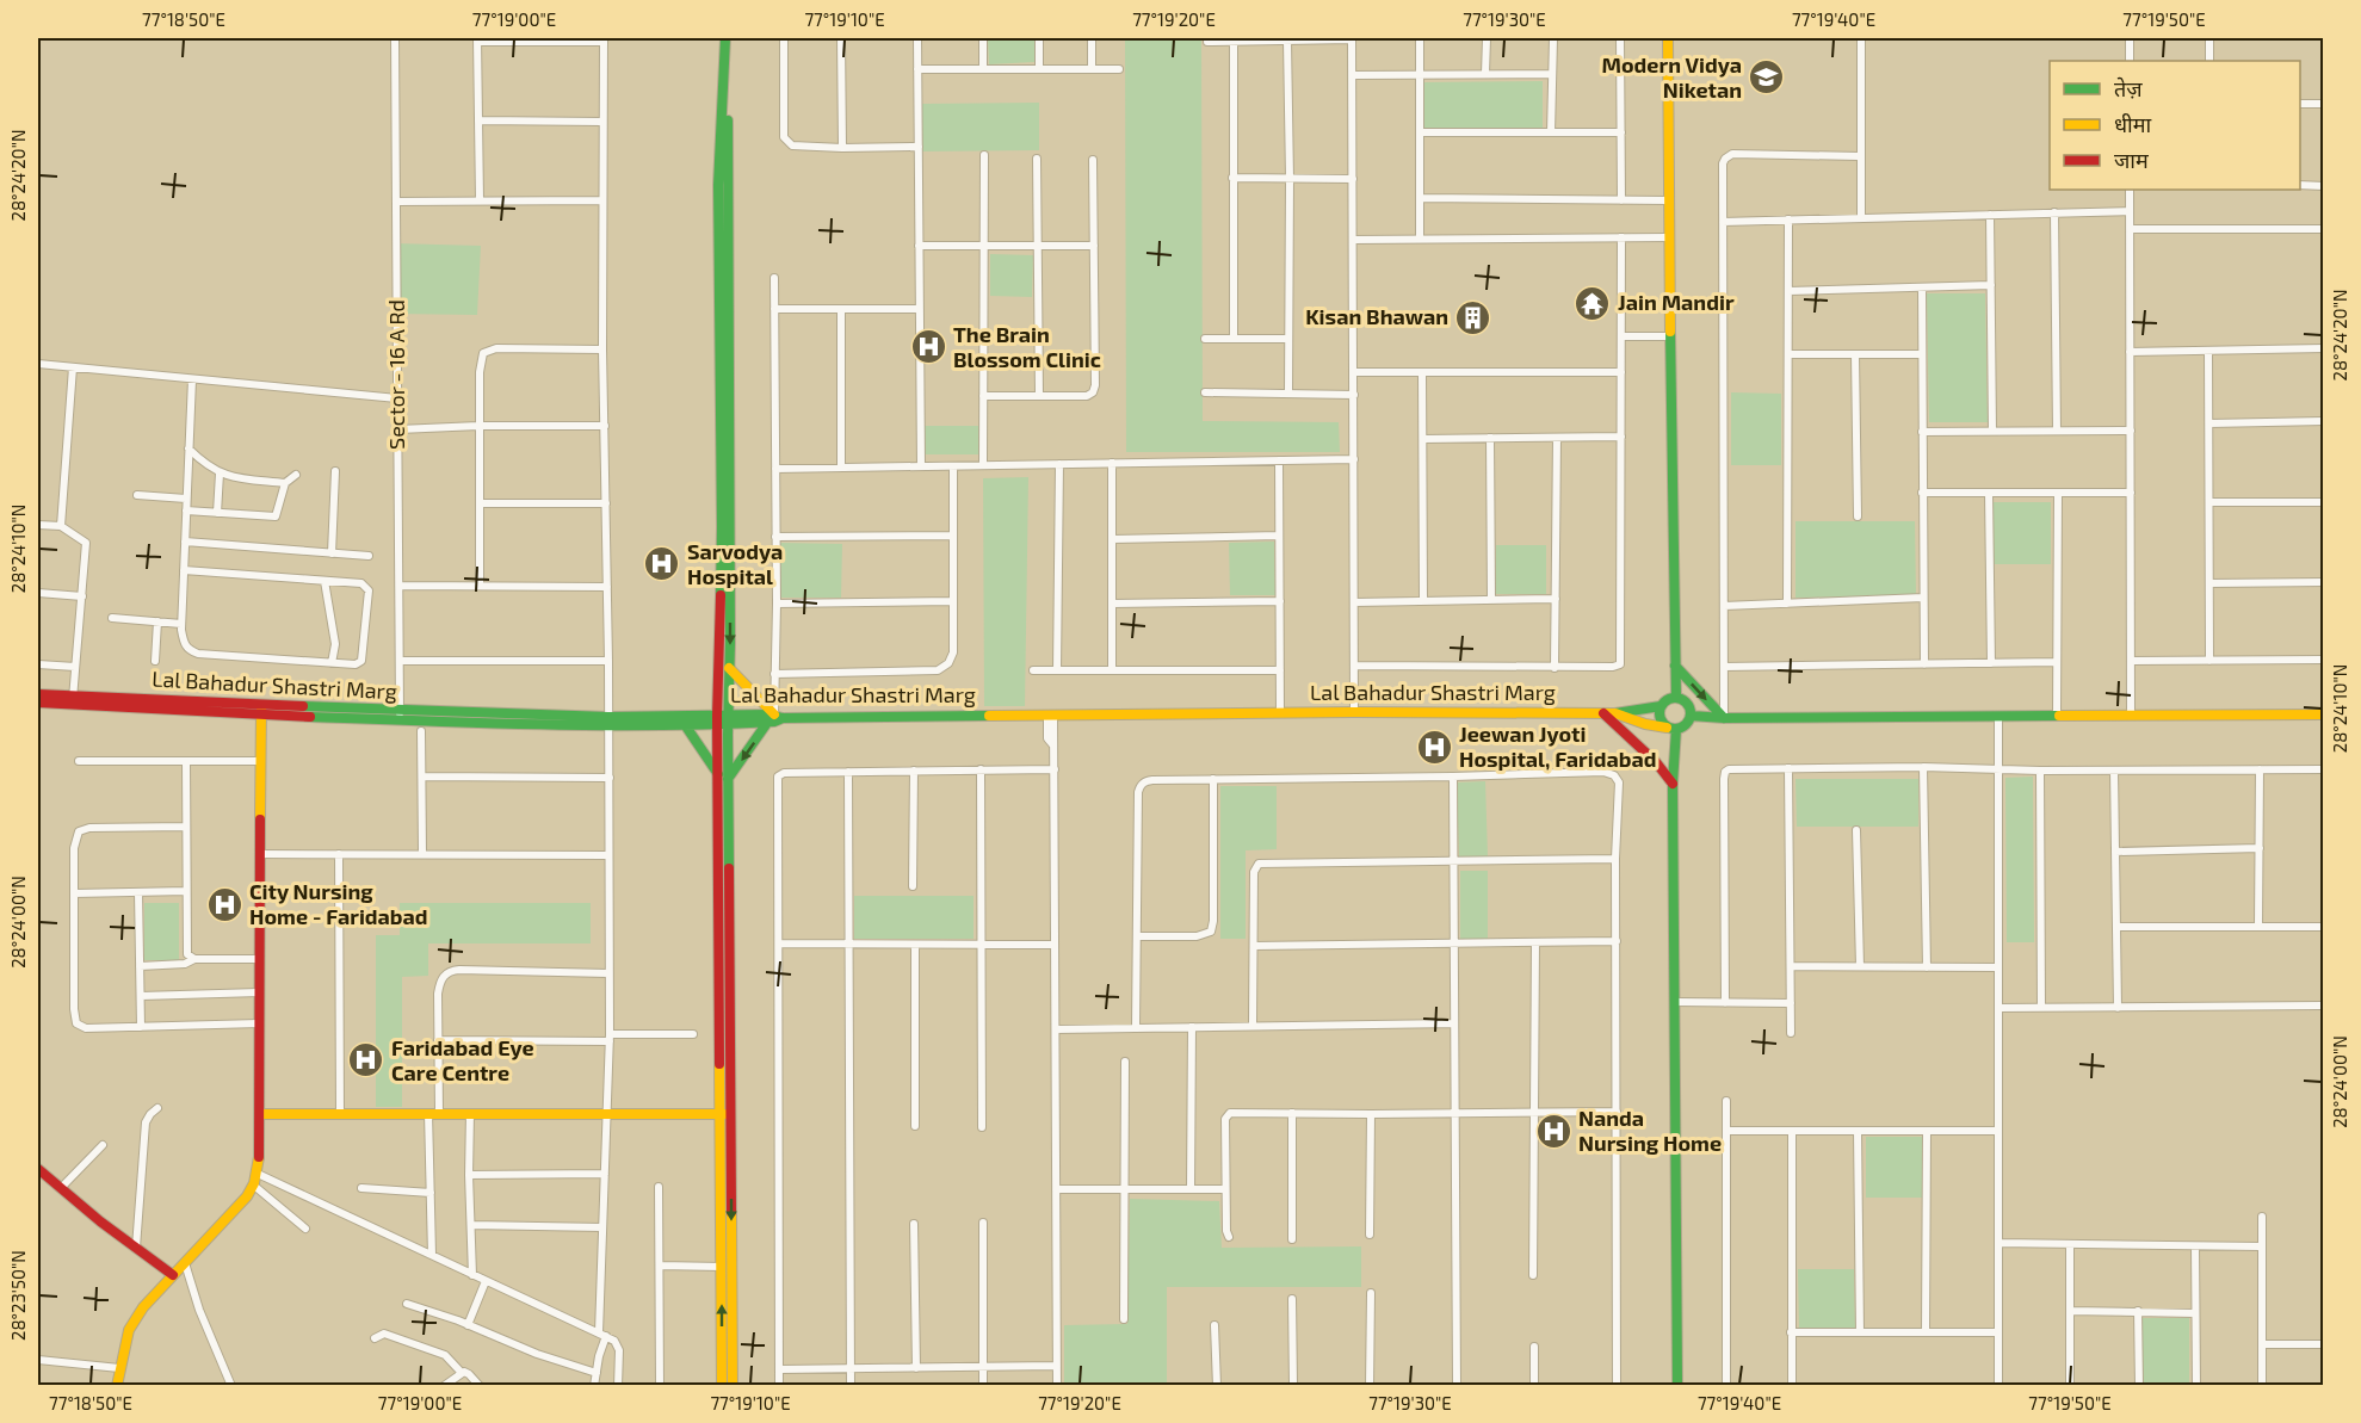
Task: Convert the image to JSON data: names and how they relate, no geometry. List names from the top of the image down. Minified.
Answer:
{"streets":{"street":["Sector - 16 A Rd","Lal Bahadur Shastri Marg"]},"crossings":[["Sector - 16 A Rd","Lal Bahadur Shastri Marg"]],"places":{"school or university":["Modern Vidya Niketan"],"temple":["Jain Mandir"],"building":["Kisan Bhawan"],"hospital":["The Brain Blossom Clinic","Sarvodya Hospital","Jeewan Jyoti Hospital, Faridabad","City Nursing Home - Faridabad","Faridabad Eye Care Centre","Nanda Nursing Home"]},"legend":["तेज़","धीमा","जाम"],"coordinates":["77°18'50\"E","77°19'00\"E","77°19'10\"E","77°19'20\"E","77°19'30\"E","77°19'40\"E","77°19'50\"E","28°24'20\"N","28°24'10\"N","28°24'00\"N","28°23'50\"N"]}
